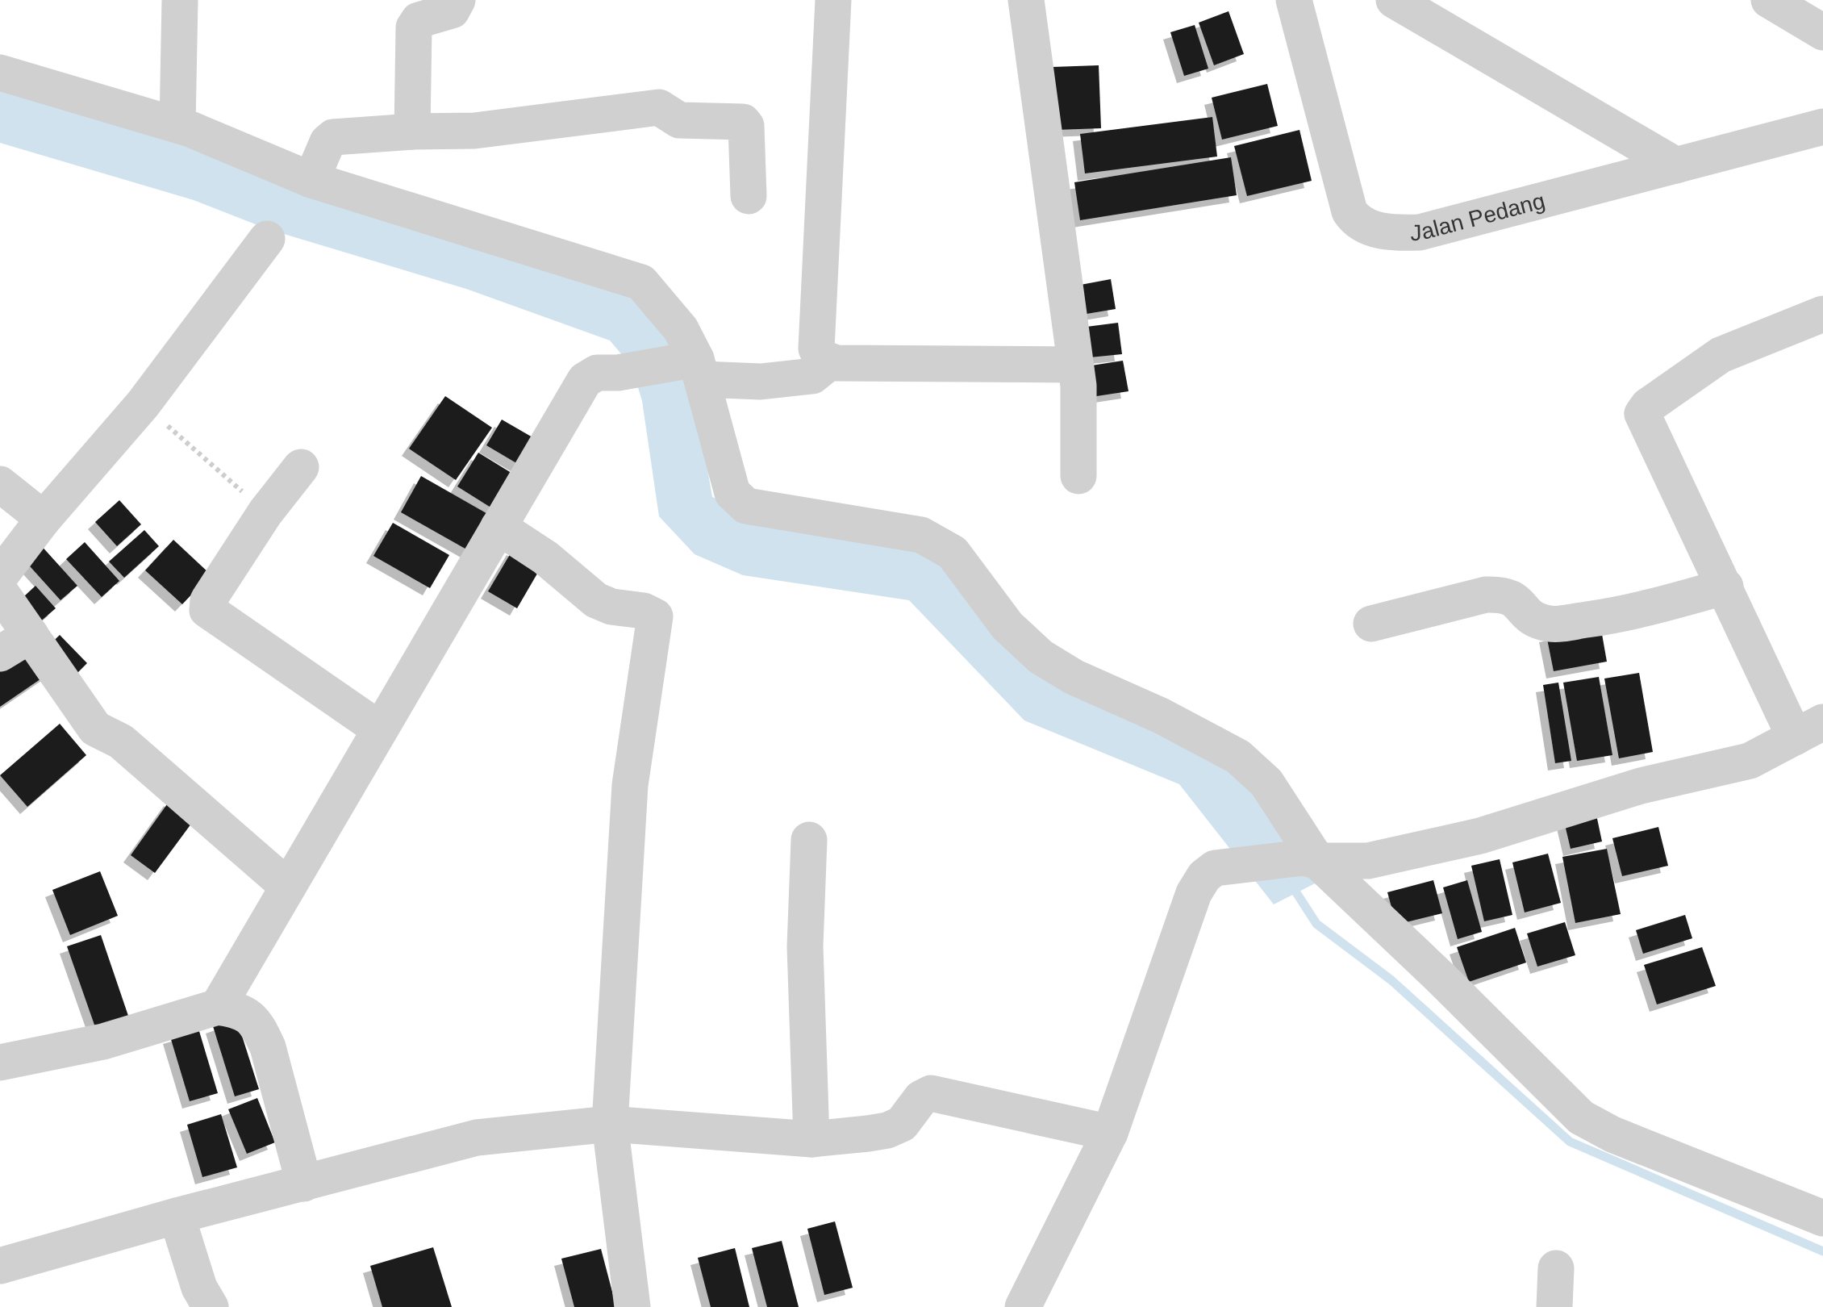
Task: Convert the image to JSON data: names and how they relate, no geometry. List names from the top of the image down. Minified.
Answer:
{"streets":{"street":["Jalan Pedang"]}}
